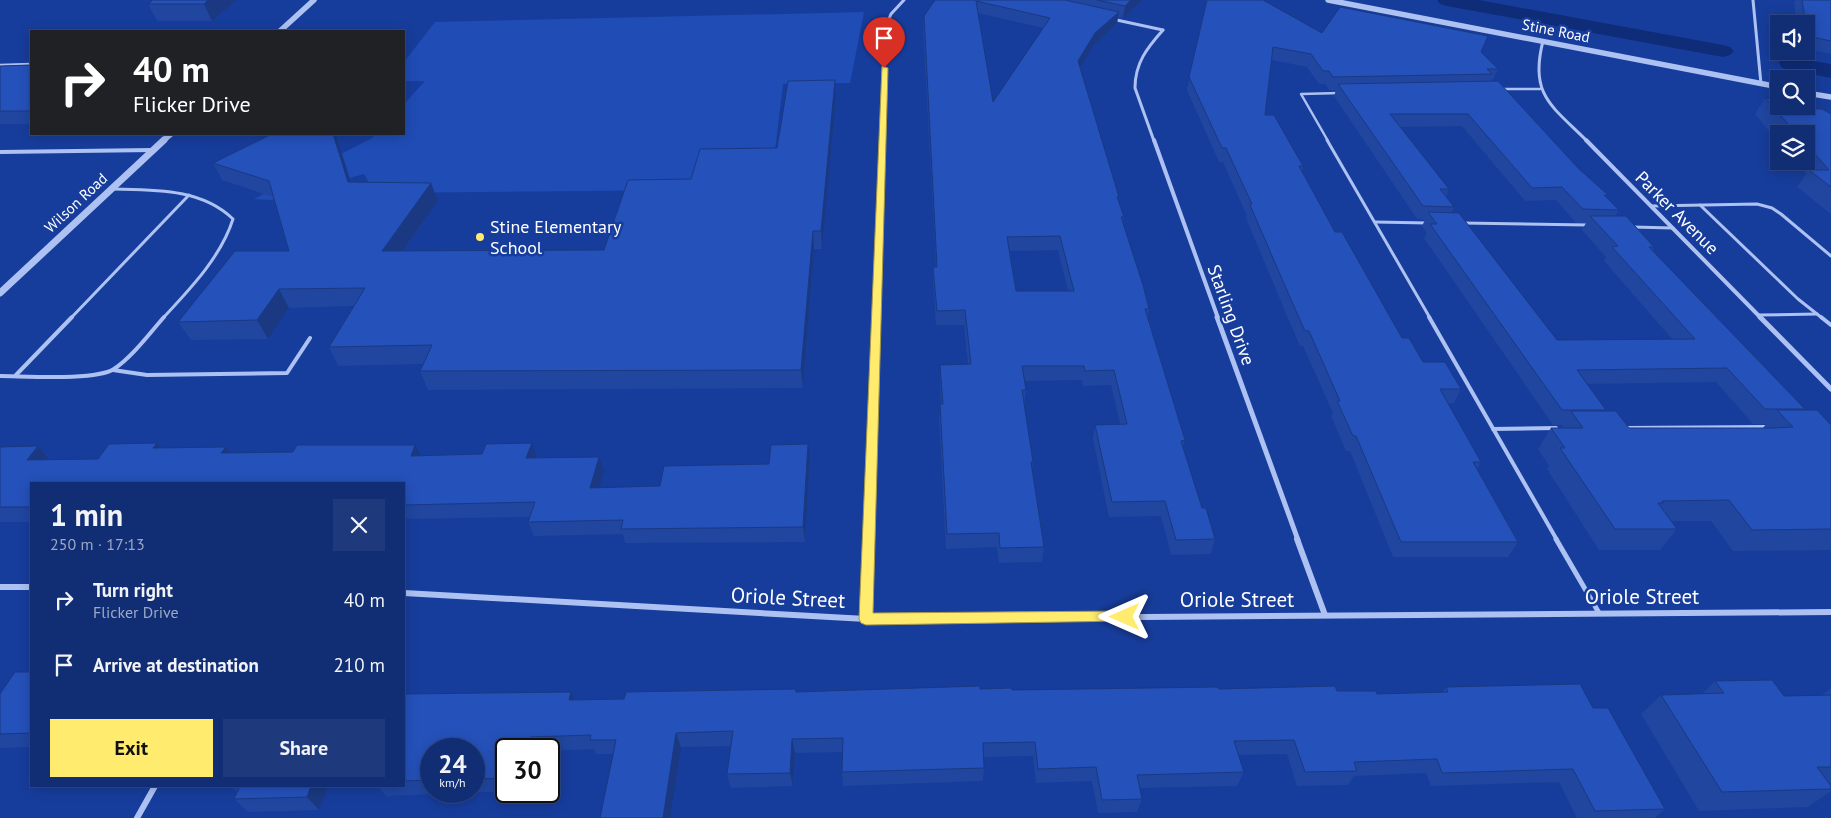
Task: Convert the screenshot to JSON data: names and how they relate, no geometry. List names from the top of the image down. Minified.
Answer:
{"streets":{"street":["Stine Road","Wilson Road","Parker Avenue","Starling Drive","Oriole Street"]},"crossings":[["Starling Drive","Oriole Street"]],"places":["Stine Elementary School"],"page":{"turn":["40 m","Flicker Drive"],"heading":["1 min","250 m · 17:13"],"list":[{"name":"Turn right","note":"Flicker Drive","value":"40 m"},{"name":"Arrive at destination","value":"210 m"}],"buttons":["Exit","Share"],"speed":"24 km/h","limit":"30"}}
